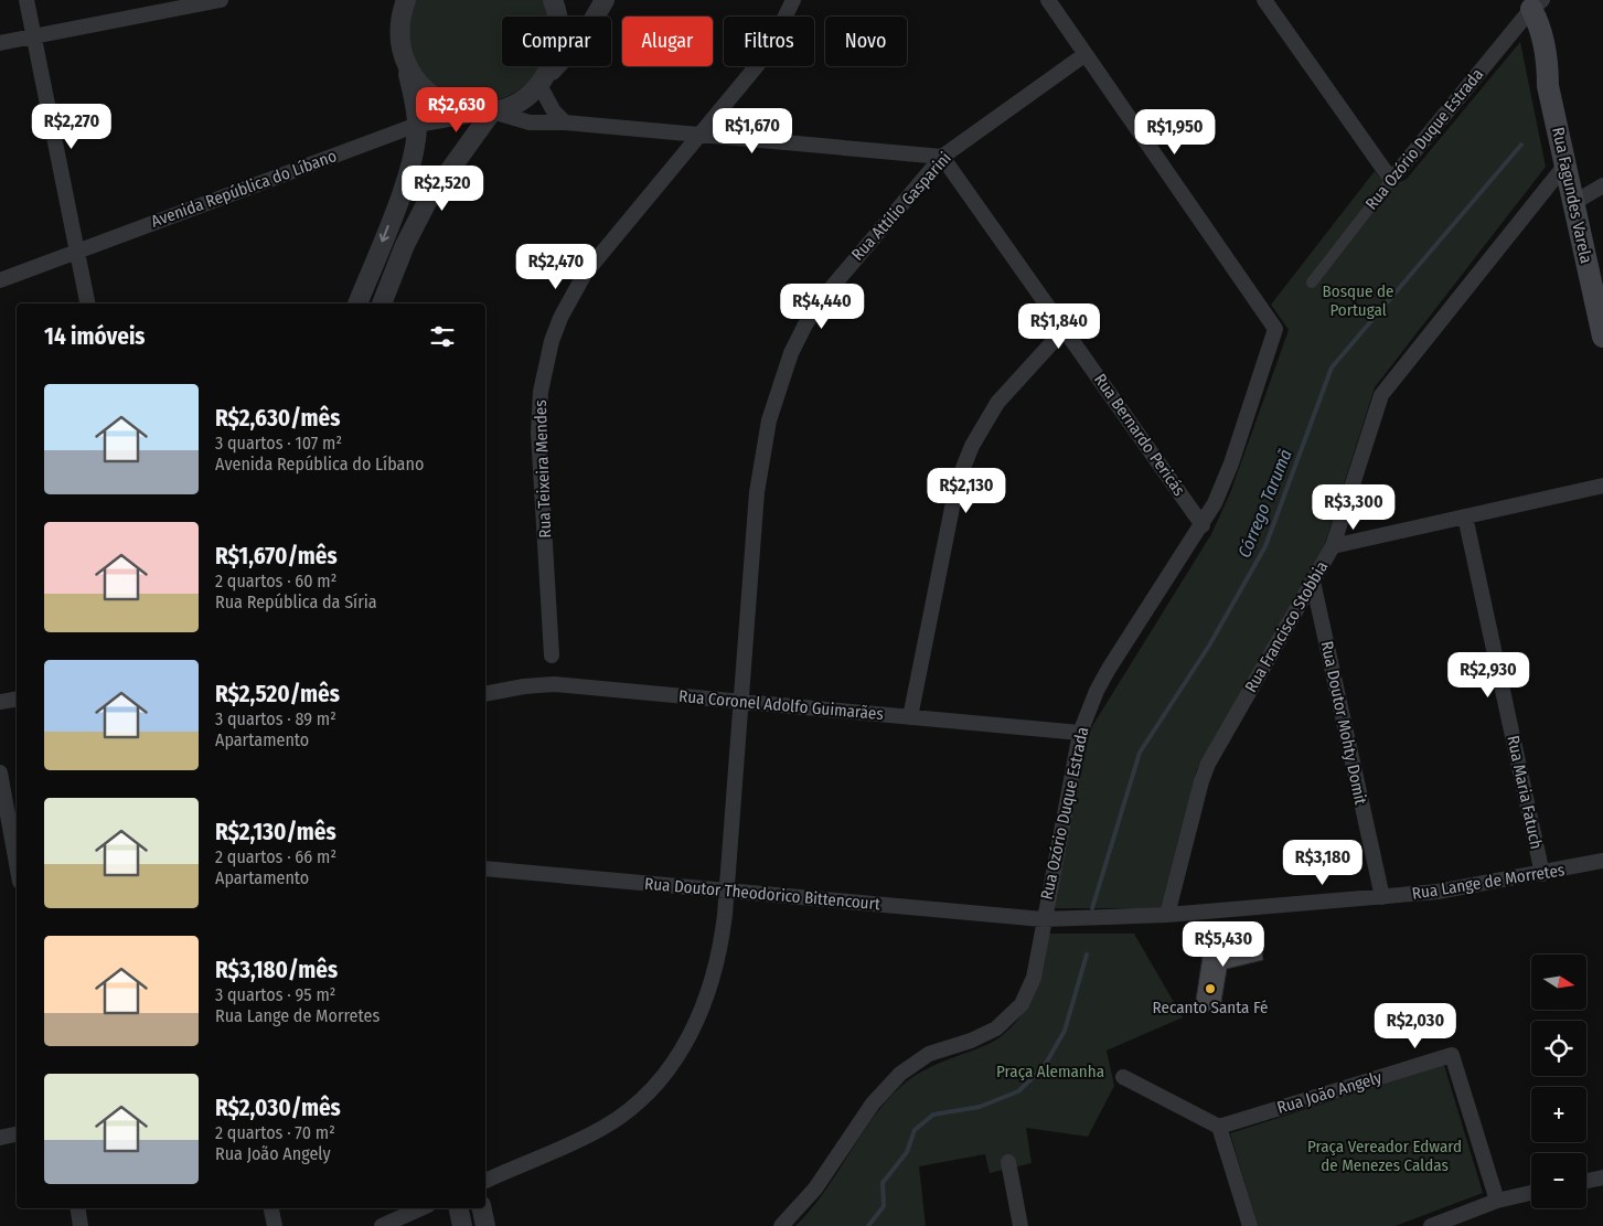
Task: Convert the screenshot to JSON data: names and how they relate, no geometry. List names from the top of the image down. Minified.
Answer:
{"streets":{"main road":["Rua Fagundes Varela"],"street":["Rua Ozório Duque Estrada","Avenida República do Líbano","Rua Attílio Gasparini","Rua Bernardo Pericás","Rua Teixeira Mendes","Rua Francisco Stobbia","Rua Coronel Adolfo Guimarães","Rua Doutor Mohty Domit","Rua Maria Fatuch","Rua Lange de Morretes","Rua Doutor Theodorico Bittencourt","Rua João Angely"]},"crossings":[["Rua Ozório Duque Estrada","Rua Fagundes Varela"],["Rua Ozório Duque Estrada","Rua Attílio Gasparini"],["Rua Ozório Duque Estrada","Rua Bernardo Pericás"],["Rua Ozório Duque Estrada","Rua Coronel Adolfo Guimarães"],["Rua Ozório Duque Estrada","Rua Lange de Morretes"],["Rua Ozório Duque Estrada","Rua Doutor Theodorico Bittencourt"],["Rua Fagundes Varela","Rua Francisco Stobbia"],["Rua Attílio Gasparini","Rua Bernardo Pericás"],["Rua Attílio Gasparini","Rua Coronel Adolfo Guimarães"],["Rua Attílio Gasparini","Rua Doutor Theodorico Bittencourt"],["Rua Francisco Stobbia","Rua Doutor Mohty Domit"],["Rua Francisco Stobbia","Rua Lange de Morretes"],["Rua Doutor Mohty Domit","Rua Lange de Morretes"],["Rua Maria Fatuch","Rua Lange de Morretes"],["Rua Lange de Morretes","Rua Doutor Theodorico Bittencourt"]],"water":["Córrego Tarumã"],"parks":["Bosque de Portugal","Praça Alemanha","Praça Vereador Edward de Menezes Caldas"],"places":["Recanto Santa Fé"],"north":"right","page":{"chip":["Comprar","Alugar","Filtros","Novo"],"price":["R$2,630","R$2,270","R$1,670","R$1,950","R$2,520","R$2,470","R$4,440","R$1,840","R$2,130","R$3,300","R$2,930","R$3,180","R$5,430","R$2,030"],"heading":"14 imóveis","list":[{"name":"R$2,630/mês","note":"3 quartos · 107 m² · Avenida República do Líbano"},{"name":"R$1,670/mês","note":"2 quartos · 60 m² · Rua República da Síria"},{"name":"R$2,520/mês","note":"3 quartos · 89 m² · Apartamento"},{"name":"R$2,130/mês","note":"2 quartos · 66 m² · Apartamento"},{"name":"R$3,180/mês","note":"3 quartos · 95 m² · Rua Lange de Morretes"},{"name":"R$2,030/mês","note":"2 quartos · 70 m² · Rua João Angely"}],"map_buttons":["+","−"]}}
